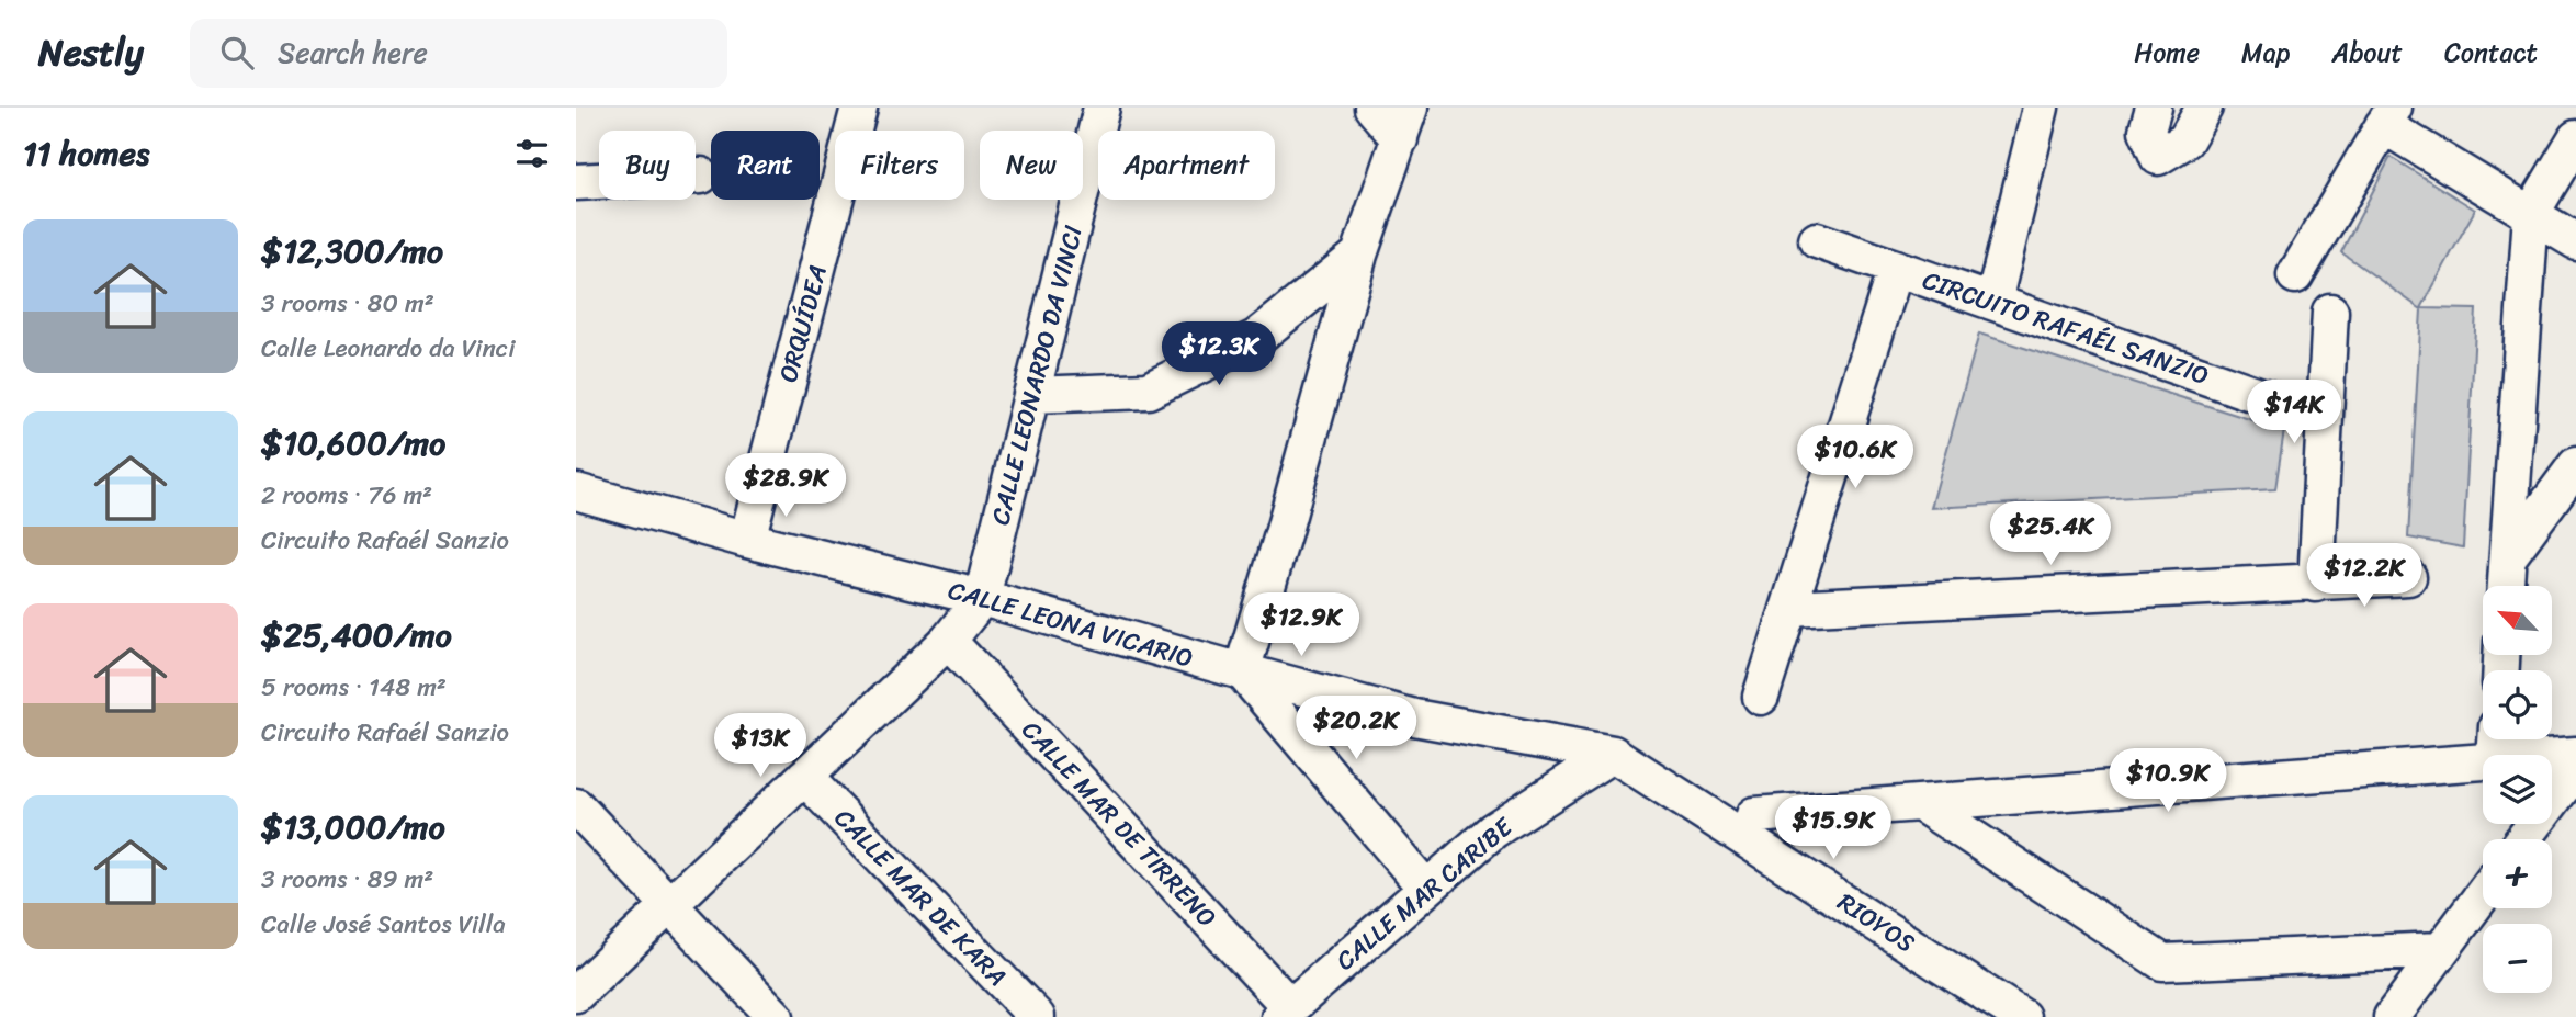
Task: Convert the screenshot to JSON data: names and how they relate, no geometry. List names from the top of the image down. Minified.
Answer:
{"streets":{"street":["ORQUÍDEA","CIRCUITO RAFAÉL SANZIO","CALLE LEONARDO DA VINCI","CALLE LEONA VICARIO","CALLE MAR DE TIRRENO","CALLE MAR CARIBE","CALLE MAR DE KARA","RIOYOS"]},"crossings":[["ORQUÍDEA","CALLE LEONA VICARIO"],["CALLE LEONARDO DA VINCI","CALLE LEONA VICARIO"],["CALLE LEONA VICARIO","CALLE MAR CARIBE"],["CALLE LEONA VICARIO","RIOYOS"],["CALLE MAR DE TIRRENO","CALLE MAR CARIBE"],["CALLE MAR CARIBE","RIOYOS"]],"north":"top left","page":{"header":"Nestly","search":"Search here","nav":["Home","Map","About","Contact"],"heading":"11 homes","chip":["Buy","Rent","Filters","New","Apartment"],"list":[{"name":"$12,300/mo","note":"3 rooms · 80 m² · Calle Leonardo da Vinci"},{"name":"$10,600/mo","note":"2 rooms · 76 m² · Circuito Rafaél Sanzio"},{"name":"$25,400/mo","note":"5 rooms · 148 m² · Circuito Rafaél Sanzio"},{"name":"$13,000/mo","note":"3 rooms · 89 m² · Calle José Santos Villa"}],"price":["$12.3K","$14K","$10.6K","$28.9K","$25.4K","$12.2K","$12.9K","$20.2K","$13K","$10.9K","$15.9K"],"map_buttons":["+","−"]}}
